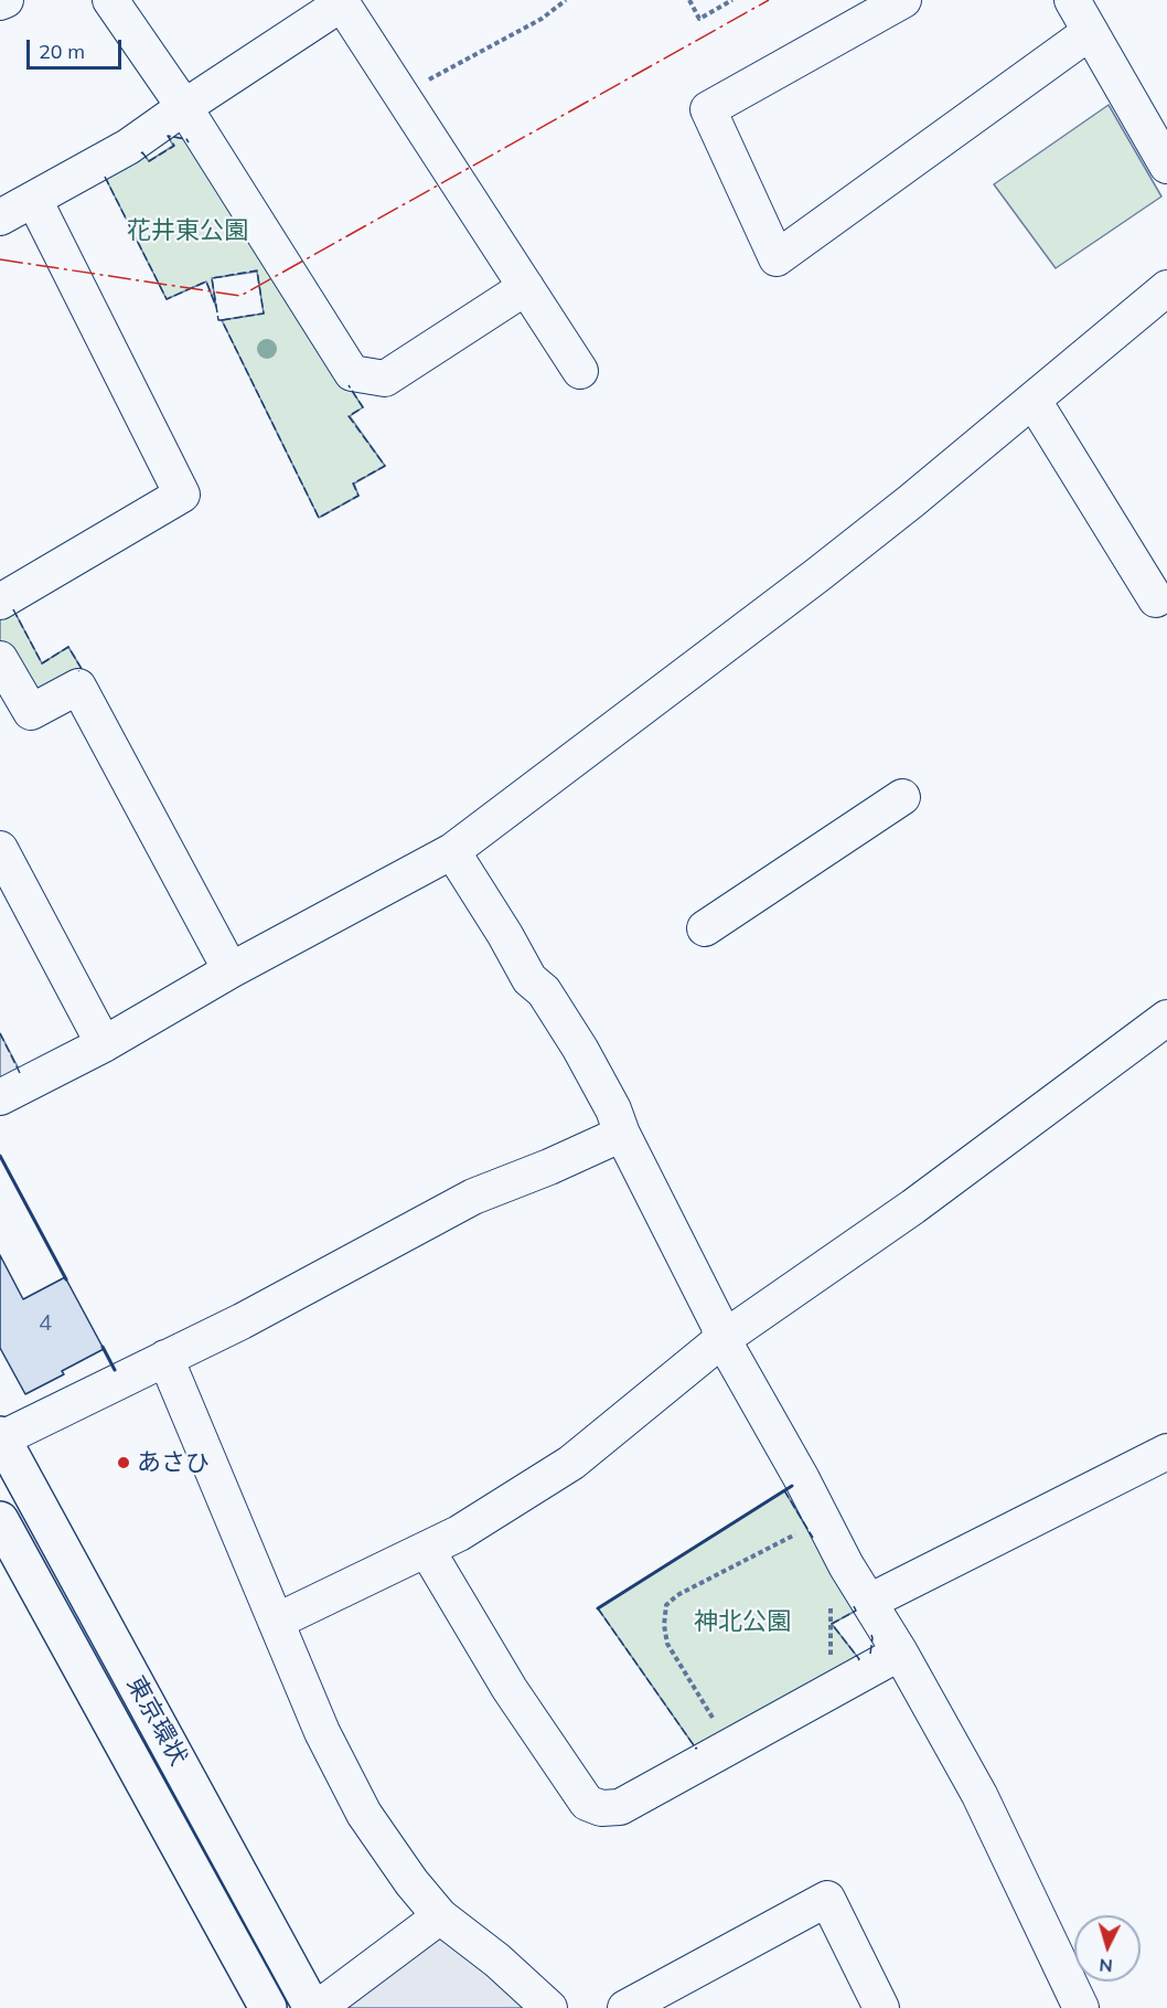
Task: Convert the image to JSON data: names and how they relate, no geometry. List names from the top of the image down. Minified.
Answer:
{"streets":{"highway":["東京環状"]},"parks":["花井東公園","神北公園"],"places":["あさひ"],"house_numbers":["4"],"scale_bar":"20 m","north":"bottom"}
